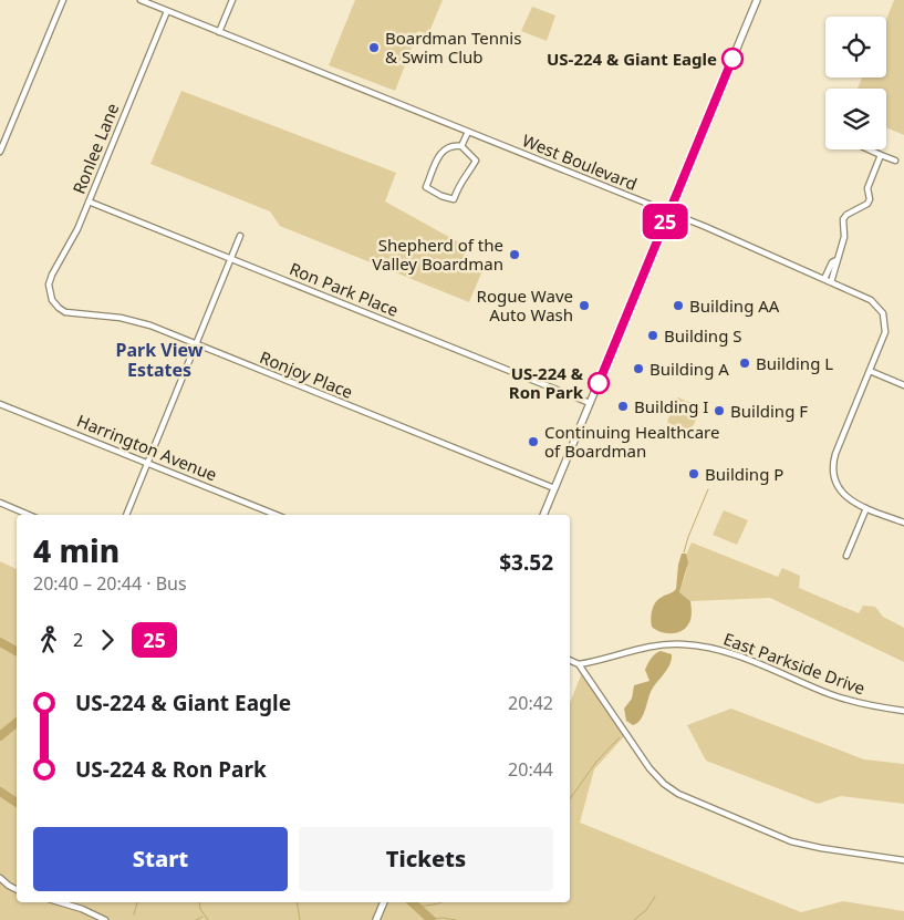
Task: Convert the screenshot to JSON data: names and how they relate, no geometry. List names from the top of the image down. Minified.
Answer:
{"streets":{"street":["Ronlee Lane","West Boulevard","Ron Park Place","Ronjoy Place","Harrington Avenue","East Parkside Drive"]},"crossings":[["Ronlee Lane","West Boulevard"],["Ronlee Lane","Ron Park Place"],["Ronlee Lane","Ronjoy Place"]],"districts":["Park View Estates"],"places":["Boardman Tennis & Swim Club","US-224 & Giant Eagle","Shepherd of the Valley Boardman","Rogue Wave Auto Wash","Building AA","Building S","Building L","Building A","US-224 & Ron Park","Building I","Building F","Continuing Healthcare of Boardman","Building P"],"lines":["bus line 25"],"page":{"on_map":"25","heading":["4 min","20:40 – 20:44 · Bus","$3.52"],"legs":["2","25"],"list":[{"name":"US-224 & Giant Eagle","value":"20:42"},{"name":"US-224 & Ron Park","value":"20:44"}],"buttons":["Start","Tickets"]}}
